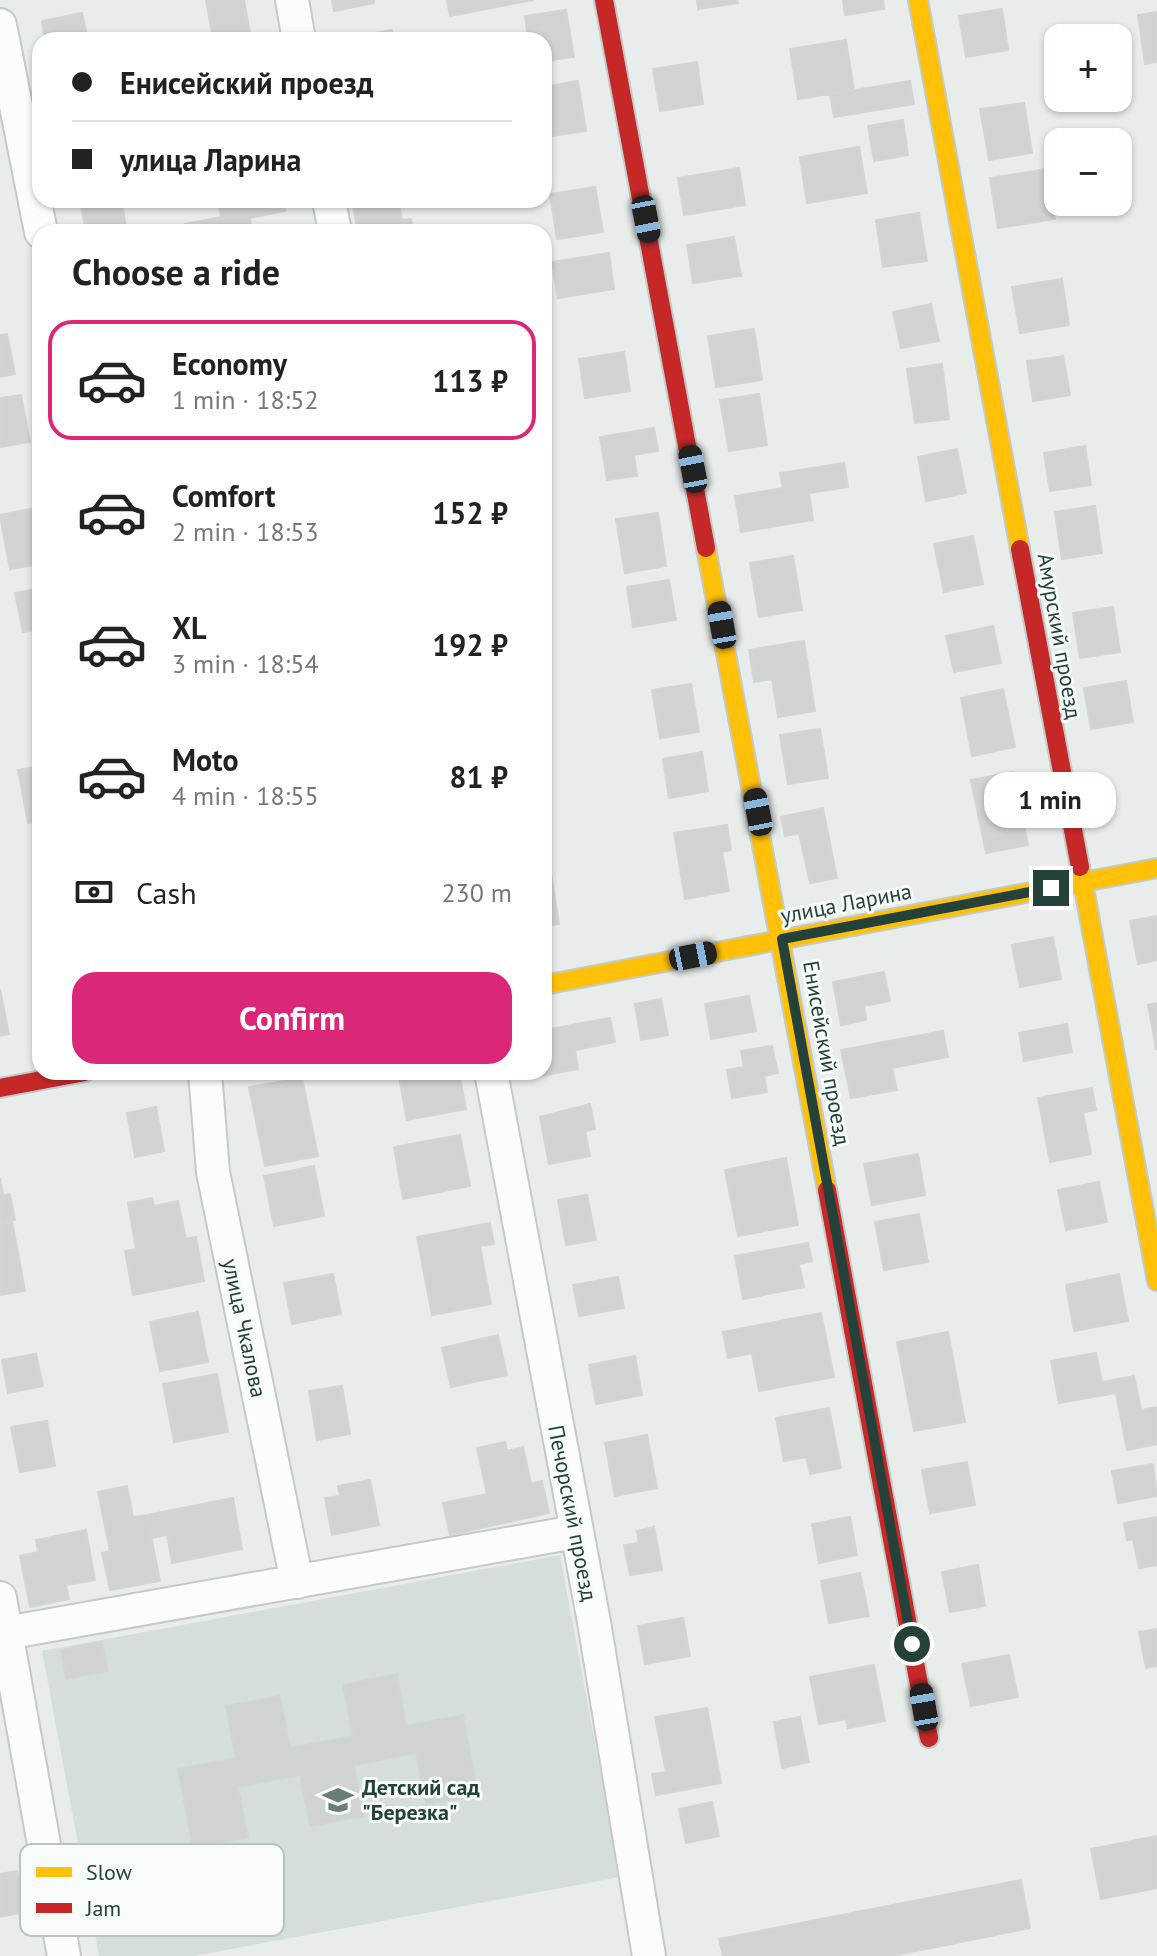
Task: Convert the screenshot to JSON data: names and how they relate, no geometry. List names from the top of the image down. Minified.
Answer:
{"streets":{"street":["Амурский проезд","улица Ларина","Енисейский проезд","улица Чкалова","Печорский проезд"]},"crossings":[["Амурский проезд","улица Ларина"],["улица Ларина","Енисейский проезд"]],"places":{"school or university":["Детский сад \"Березка\""]},"legend":["Slow","Jam"],"page":{"map_buttons":["+","−"],"banner":["Енисейский проезд","улица Ларина"],"heading":"Choose a ride","list":[{"name":"Economy","note":"1 min · 18:52","value":"113 ₽"},{"name":"Comfort","note":"2 min · 18:53","value":"152 ₽"},{"name":"XL","note":"3 min · 18:54","value":"192 ₽"},{"name":"Moto","note":"4 min · 18:55","value":"81 ₽"}],"bubble":"1 min","pay":["Cash","230 m"],"buttons":"Confirm"}}
